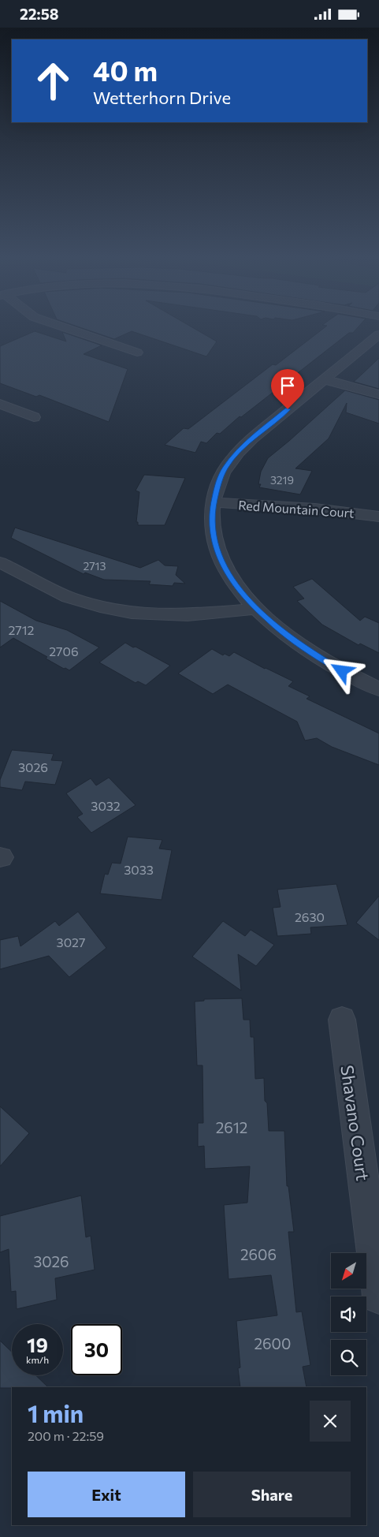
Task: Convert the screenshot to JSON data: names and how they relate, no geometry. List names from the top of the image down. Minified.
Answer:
{"streets":{"street":["Red Mountain Court","Shavano Court"]},"house_numbers":["3219","2713","2712","2706","3026","3032","3033","2630","3027","2612","2606","3026","2600"],"north":"bottom left","page":{"status":"22:58","turn":["40 m","Wetterhorn Drive"],"speed":"19 km/h","limit":"30","heading":["1 min","200 m · 22:59"],"buttons":["Exit","Share"]}}
